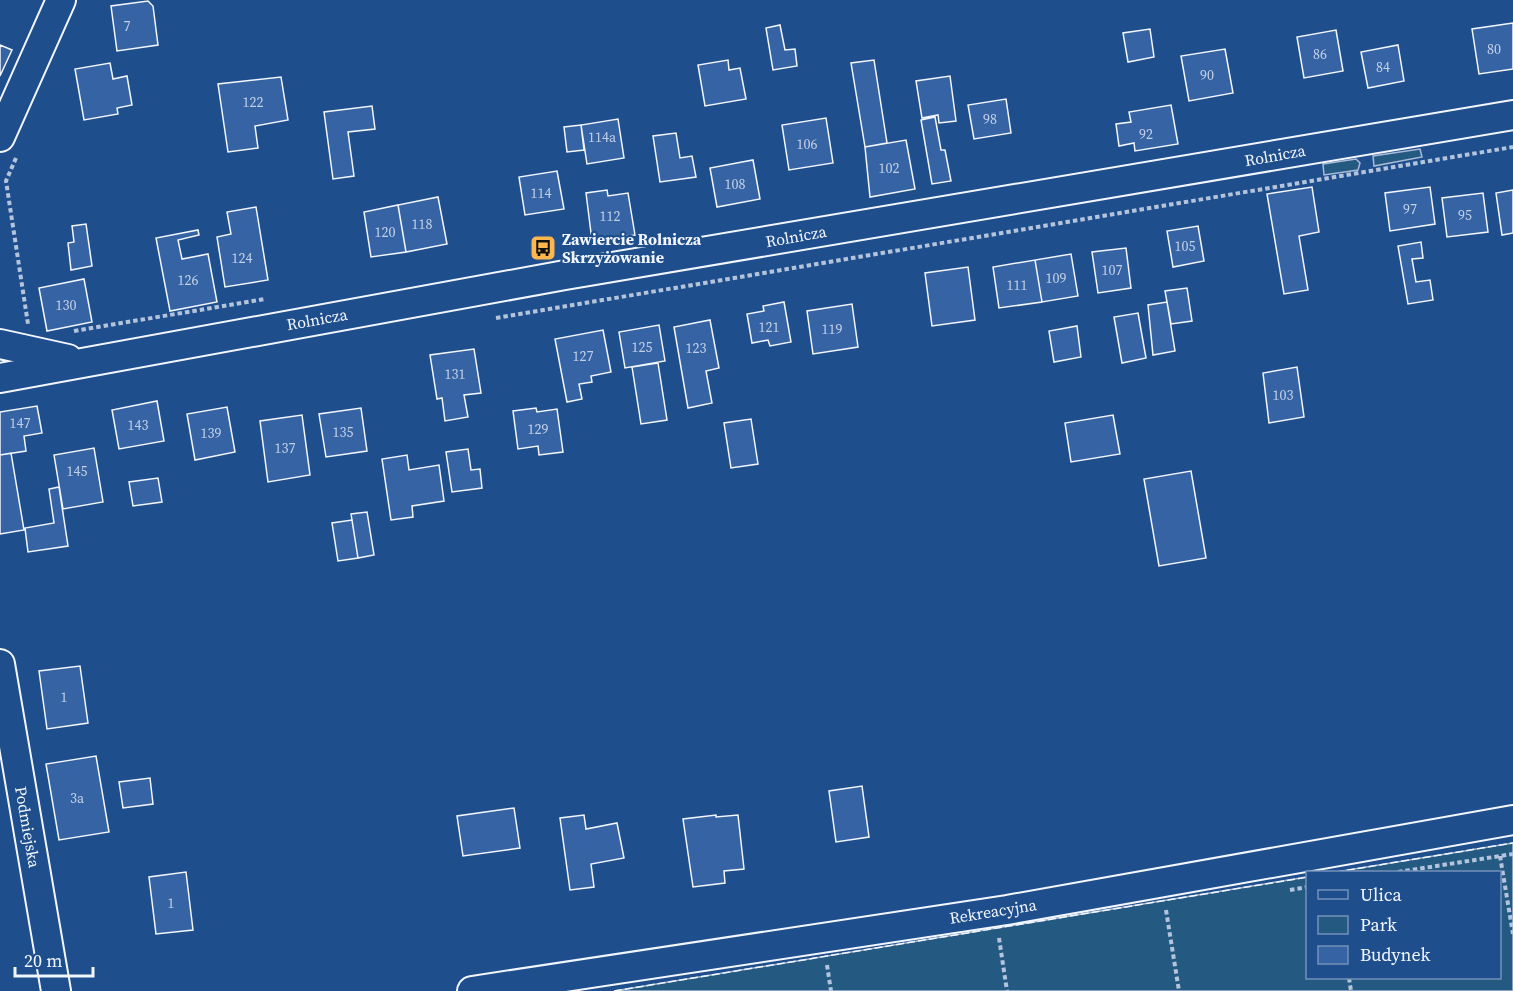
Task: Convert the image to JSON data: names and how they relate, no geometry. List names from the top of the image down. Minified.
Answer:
{"streets":{"street":["Rolnicza","Podmiejska","Rekreacyjna"]},"places":{"bus stop":["Zawiercie Rolnicza Skrzyżowanie"]},"house_numbers":["7","80","86","84","90","122","98","92","114a","106","102","108","114","97","95","112","118","120","105","124","107","109","126","111","130","121","119","125","123","127","131","103","147","143","129","135","139","137","145","1","3a","1"],"legend":["Ulica","Park","Budynek"],"scale_bar":"20 m"}
